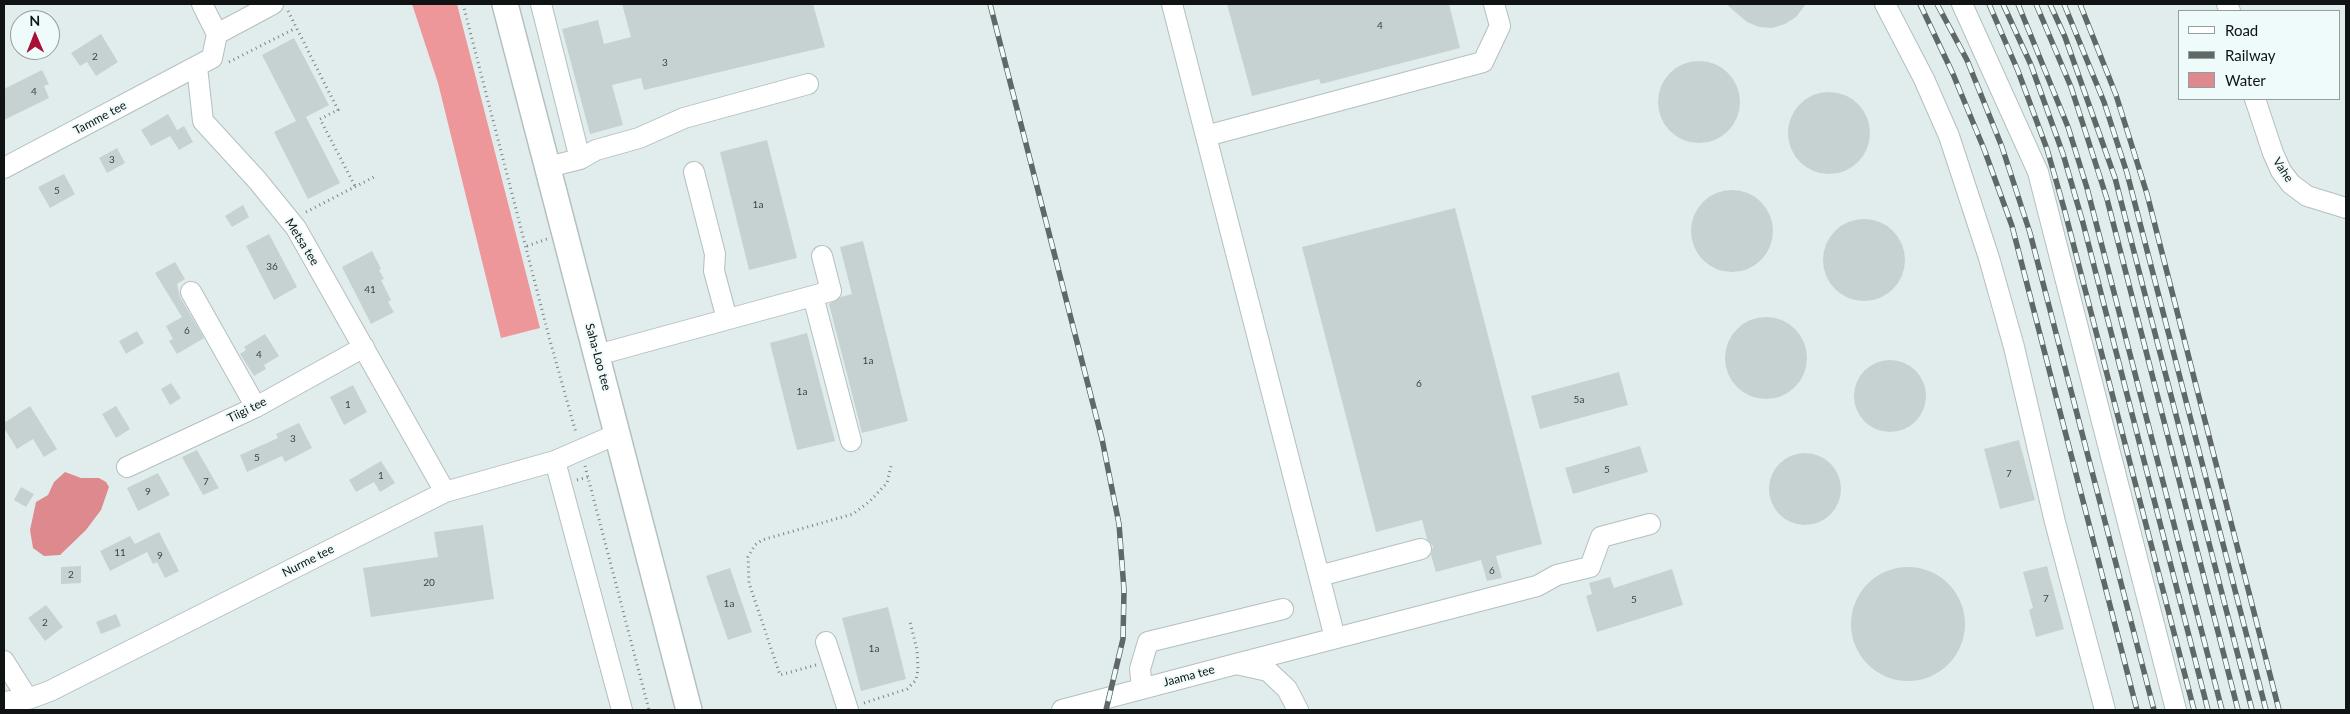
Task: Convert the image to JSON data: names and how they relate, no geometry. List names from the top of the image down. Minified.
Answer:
{"streets":{"main road":["Saha-Loo tee"],"street":["Tamme tee","Vahe","Metsa tee","Tiigi tee","Nurme tee","Jaama tee"]},"crossings":[["Tamme tee","Metsa tee"],["Metsa tee","Tiigi tee"],["Metsa tee","Nurme tee"],["Saha-Loo tee","Nurme tee"]],"house_numbers":["4","2","3","4","3","5","1a","36","41","6","4","1a","6","1a","5a","1","3","5","5","7","1","7","9","11","9","6","2","20","7","5","1a","2","1a"],"legend":["Road","Railway","Water"],"north":"top"}
